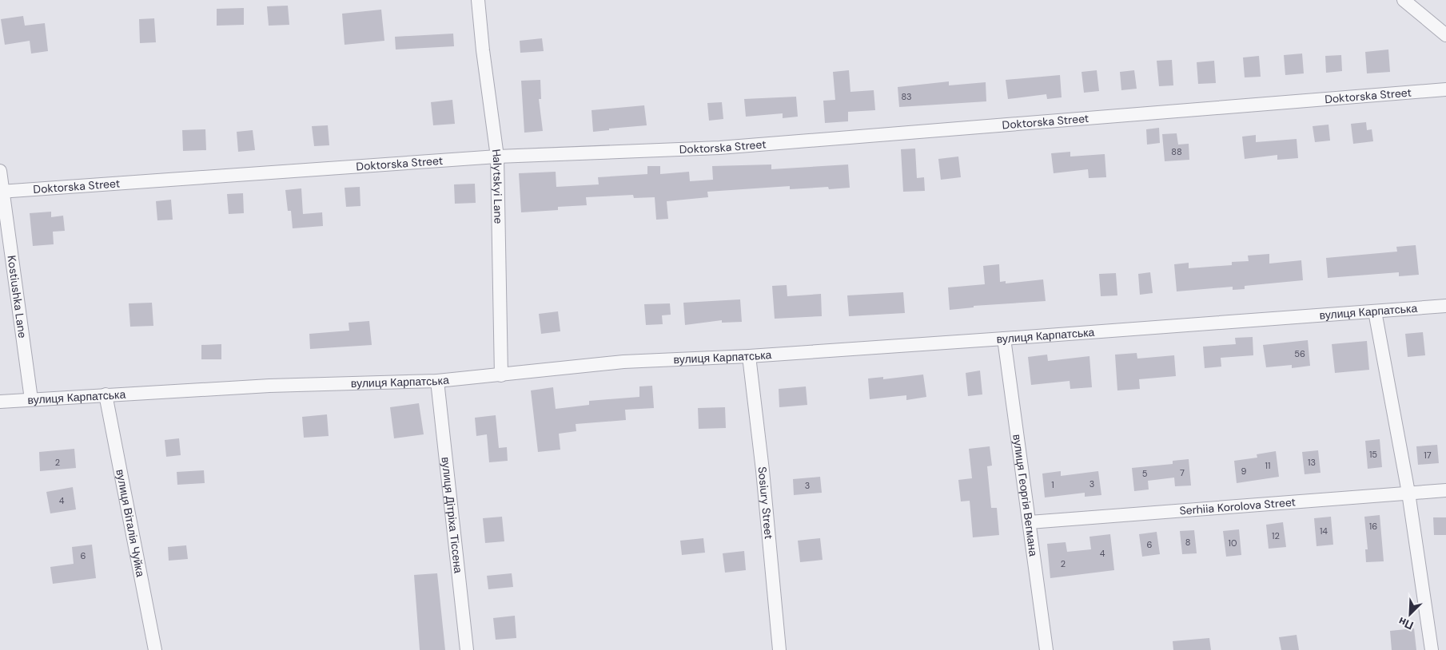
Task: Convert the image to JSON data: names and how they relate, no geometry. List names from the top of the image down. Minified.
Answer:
{"streets":{"street":["Doktorska Street","Halytskyi Lane","Kostiushka Lane","вулиця Карпатська","вулиця Георгія Вегмана","Sosiury Street","Serhiia Korolova Street","вулиця Дітріха Тіссена","вулиця Віталія Чуйка"]},"crossings":[["Doktorska Street","Halytskyi Lane"],["Doktorska Street","Kostiushka Lane"],["Halytskyi Lane","вулиця Карпатська"],["Kostiushka Lane","вулиця Карпатська"],["вулиця Карпатська","вулиця Георгія Вегмана"],["вулиця Карпатська","Sosiury Street"],["вулиця Карпатська","вулиця Дітріха Тіссена"],["вулиця Карпатська","вулиця Віталія Чуйка"],["вулиця Георгія Вегмана","Serhiia Korolova Street"]],"house_numbers":["83","88","56","15","17","2","13","11","9","7","5","3","1","3","4","16","14","12","8","10","6","4","6","2"],"north":"bottom left"}
